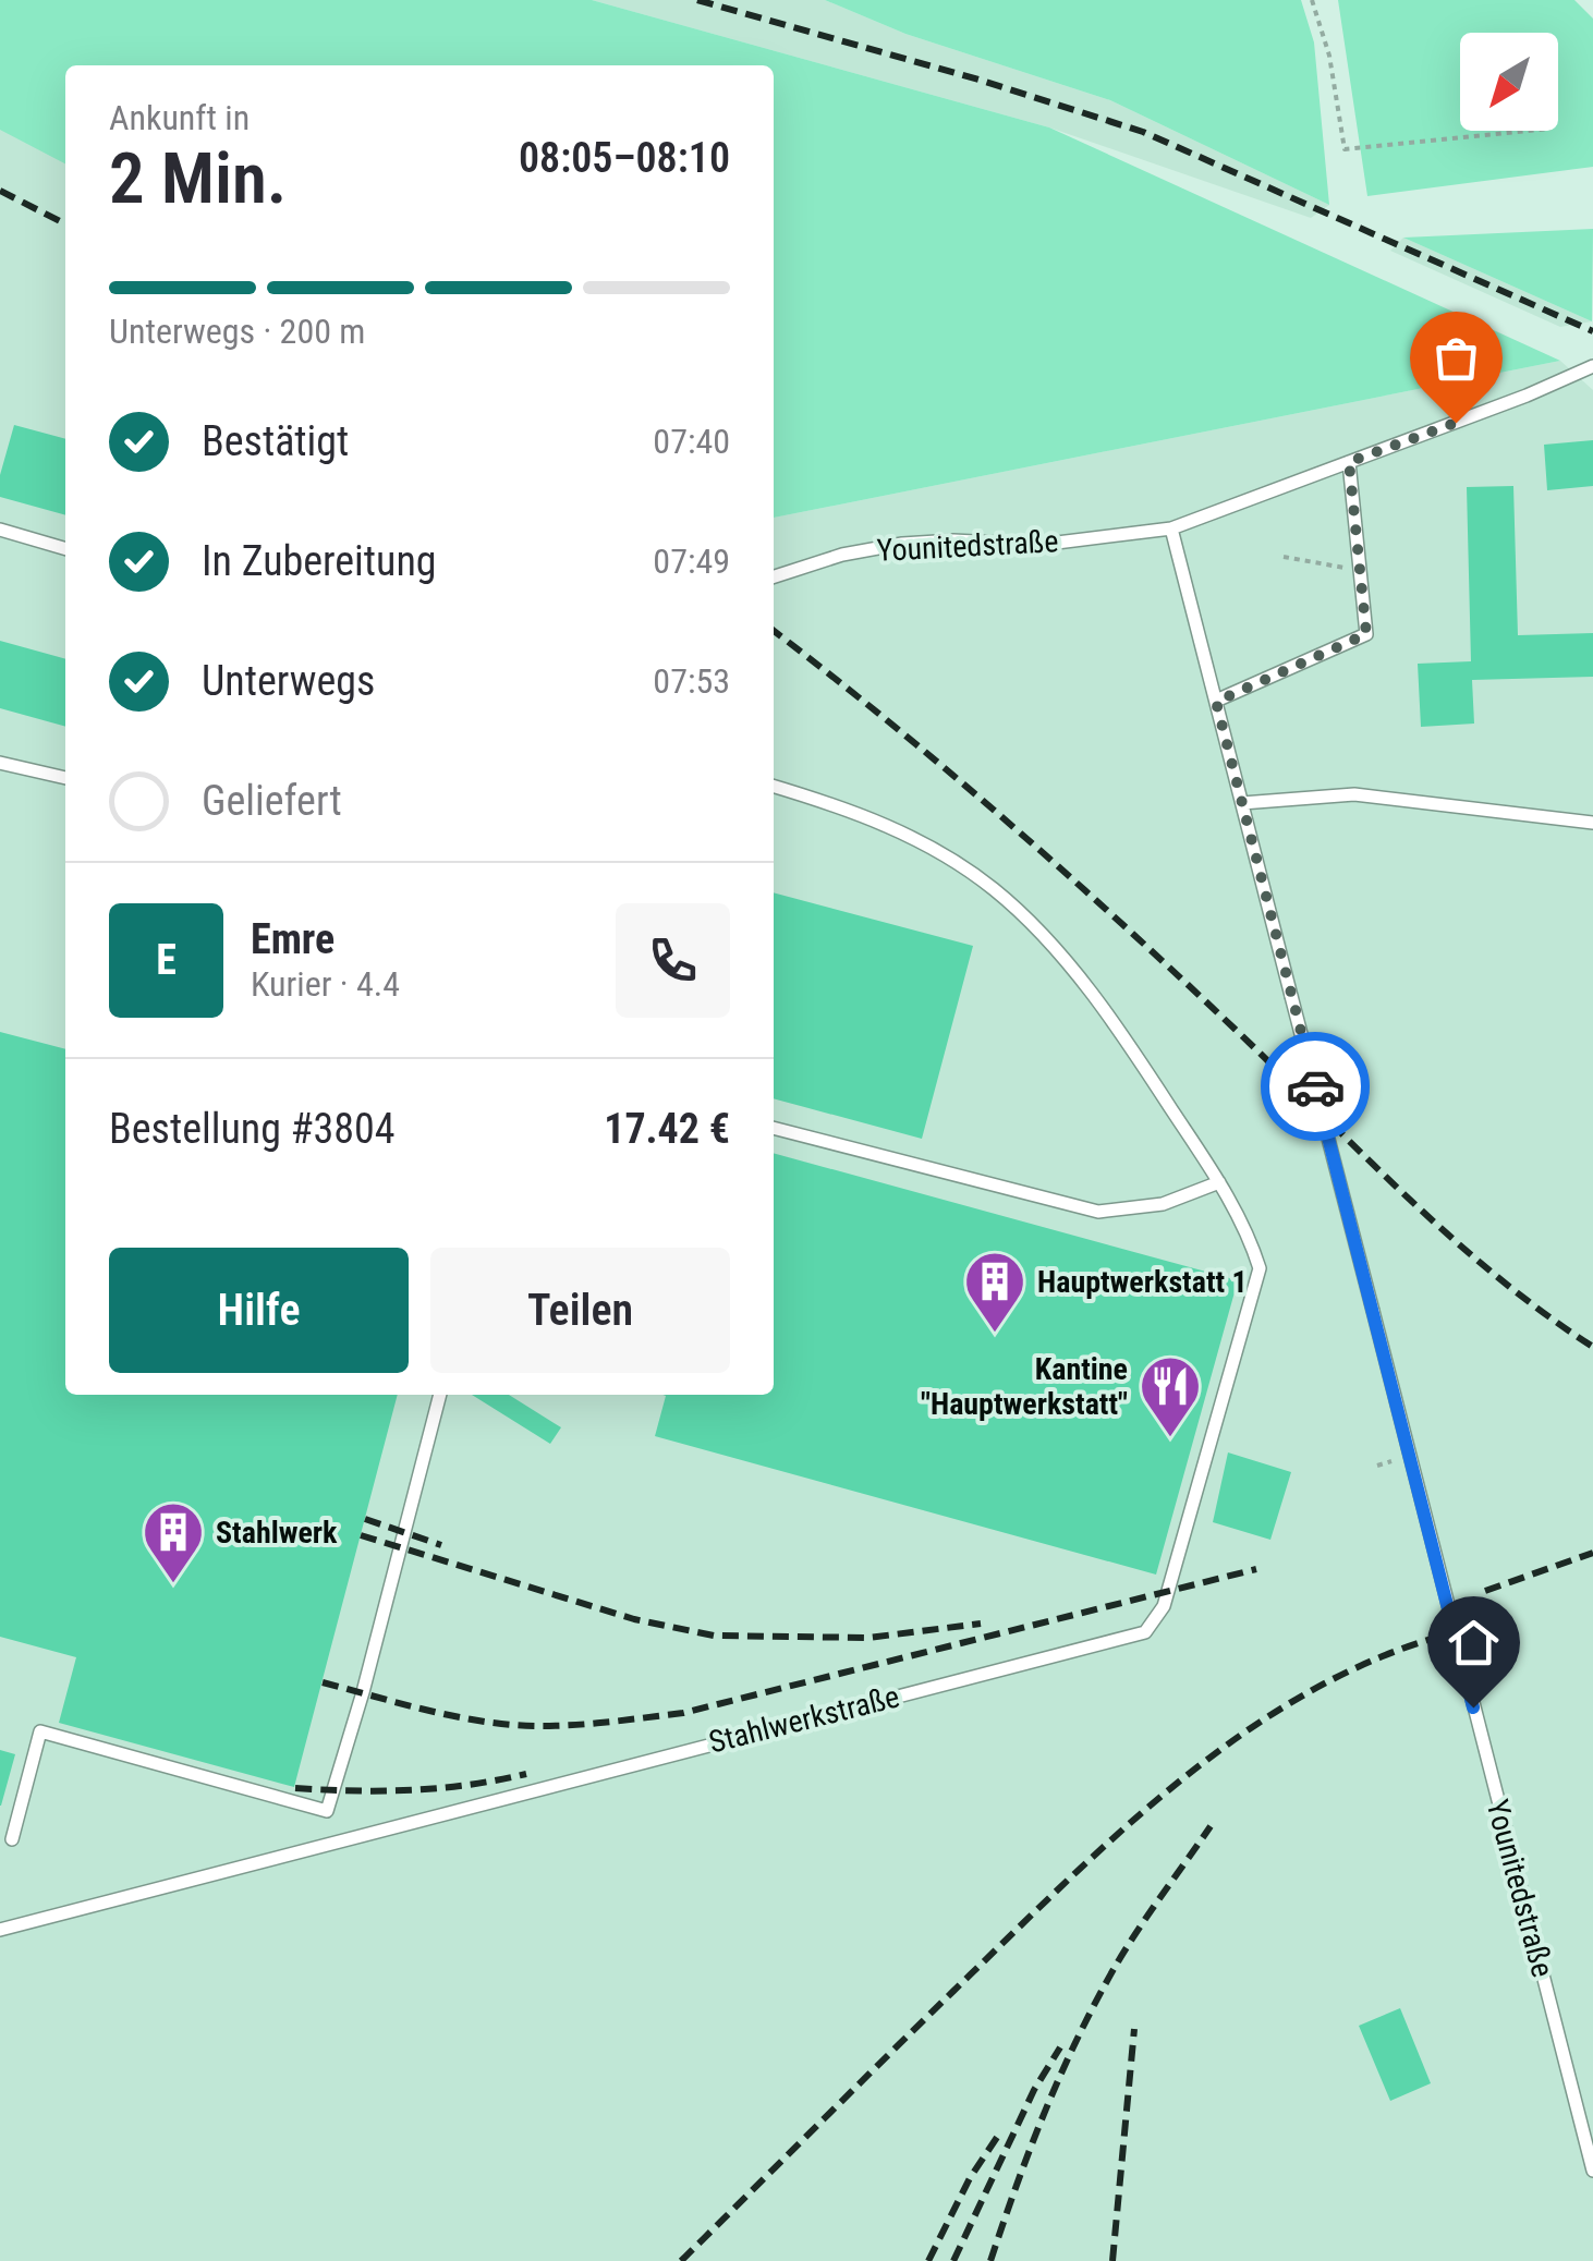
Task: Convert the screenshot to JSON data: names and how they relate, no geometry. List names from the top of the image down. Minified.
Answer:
{"streets":{"lane":["Younitedstraße","Stahlwerkstraße"]},"places":{"building":["Hauptwerkstatt 1","Stahlwerk"],"restaurant":["Kantine \"Hauptwerkstatt\""]},"north":"bottom left","page":{"heading":["2 Min.","Ankunft in","08:05–08:10"],"panel":["Emre","Kurier · 4.4","Bestellung #3804","17.42 €"],"bar":"Unterwegs · 200 m","list":[["Bestätigt","07:40"],["In Zubereitung","07:49"],["Unterwegs","07:53"],"Geliefert"],"round":"E","buttons":["Hilfe","Teilen"]}}
